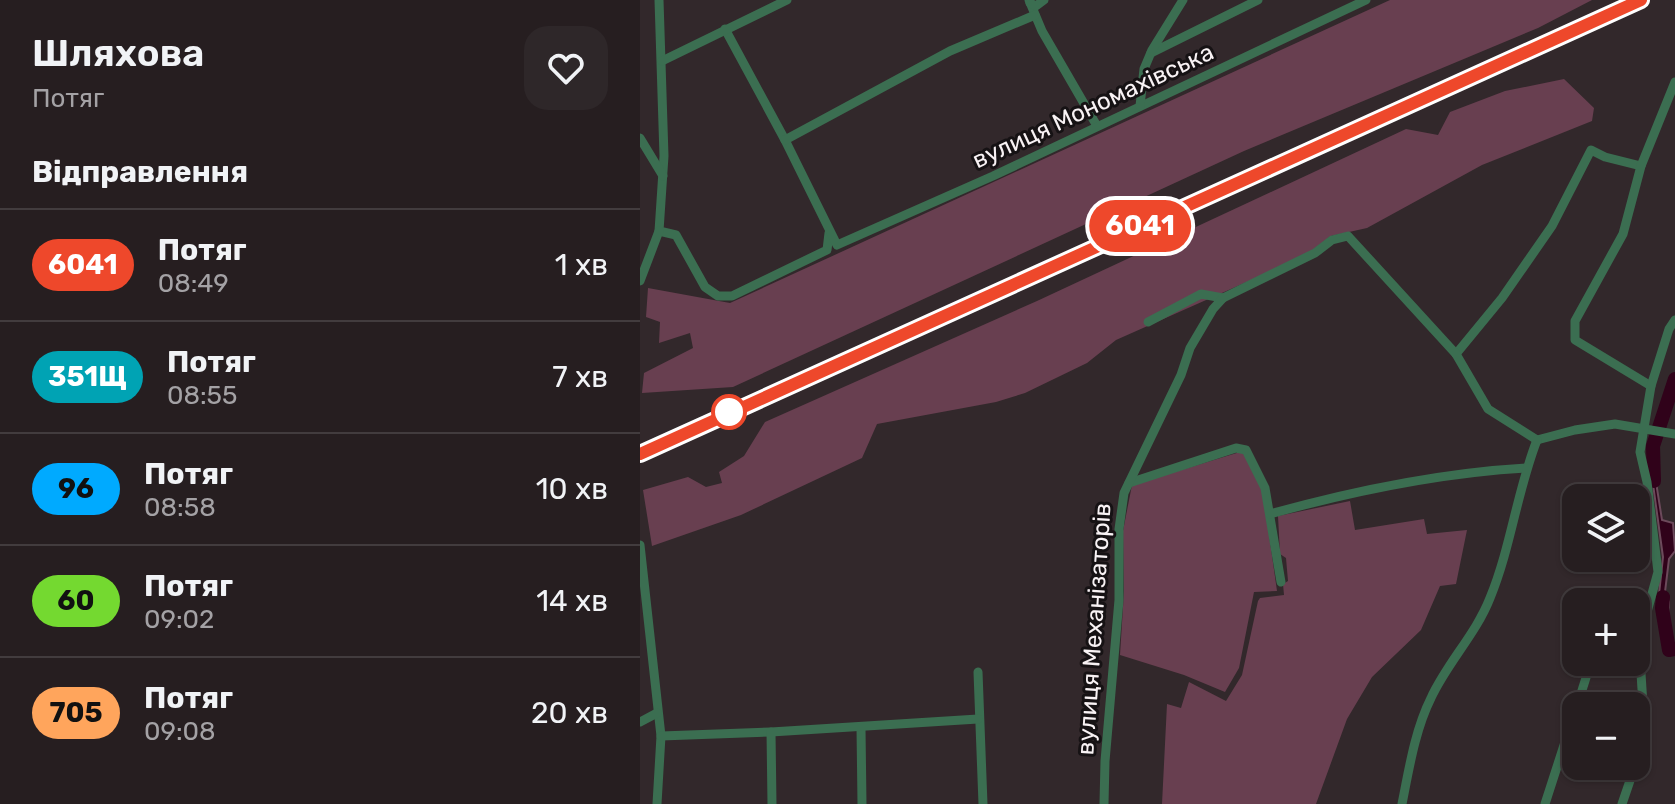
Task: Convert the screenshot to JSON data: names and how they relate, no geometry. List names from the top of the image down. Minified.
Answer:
{"streets":{"street":["вулиця Мономахівська","вулиця Механізаторів"]},"page":{"heading":[["Шляхова","Потяг"],"Відправлення"],"on_map":"6041","list":[{"mark":"6041","name":"Потяг","note":"08:49","value":"1 хв"},{"mark":"351Щ","name":"Потяг","note":"08:55","value":"7 хв"},{"mark":"96","name":"Потяг","note":"08:58","value":"10 хв"},{"mark":"60","name":"Потяг","note":"09:02","value":"14 хв"},{"mark":"705","name":"Потяг","note":"09:08","value":"20 хв"}],"map_buttons":["+","−"]}}
